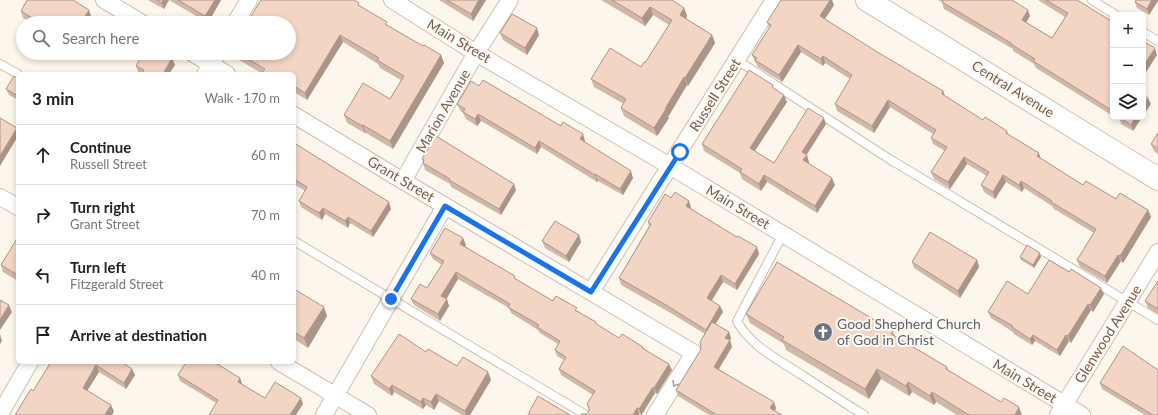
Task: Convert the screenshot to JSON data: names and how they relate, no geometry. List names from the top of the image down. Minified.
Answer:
{"streets":{"street":["Main Street","Central Avenue","Russell Street","Marion Avenue","Grant Street","Glenwood Avenue"]},"crossings":[["Main Street","Russell Street"],["Main Street","Marion Avenue"],["Main Street","Glenwood Avenue"],["Russell Street","Grant Street"],["Marion Avenue","Grant Street"]],"places":{"church":["Good Shepherd Church of God in Christ"]},"page":{"map_buttons":["+","−"],"search":"Search here","heading":["3 min","Walk · 170 m"],"list":[["Continue","Russell Street","60 m"],["Turn right","Grant Street","70 m"],["Turn left","Fitzgerald Street","40 m"],"Arrive at destination"]}}
